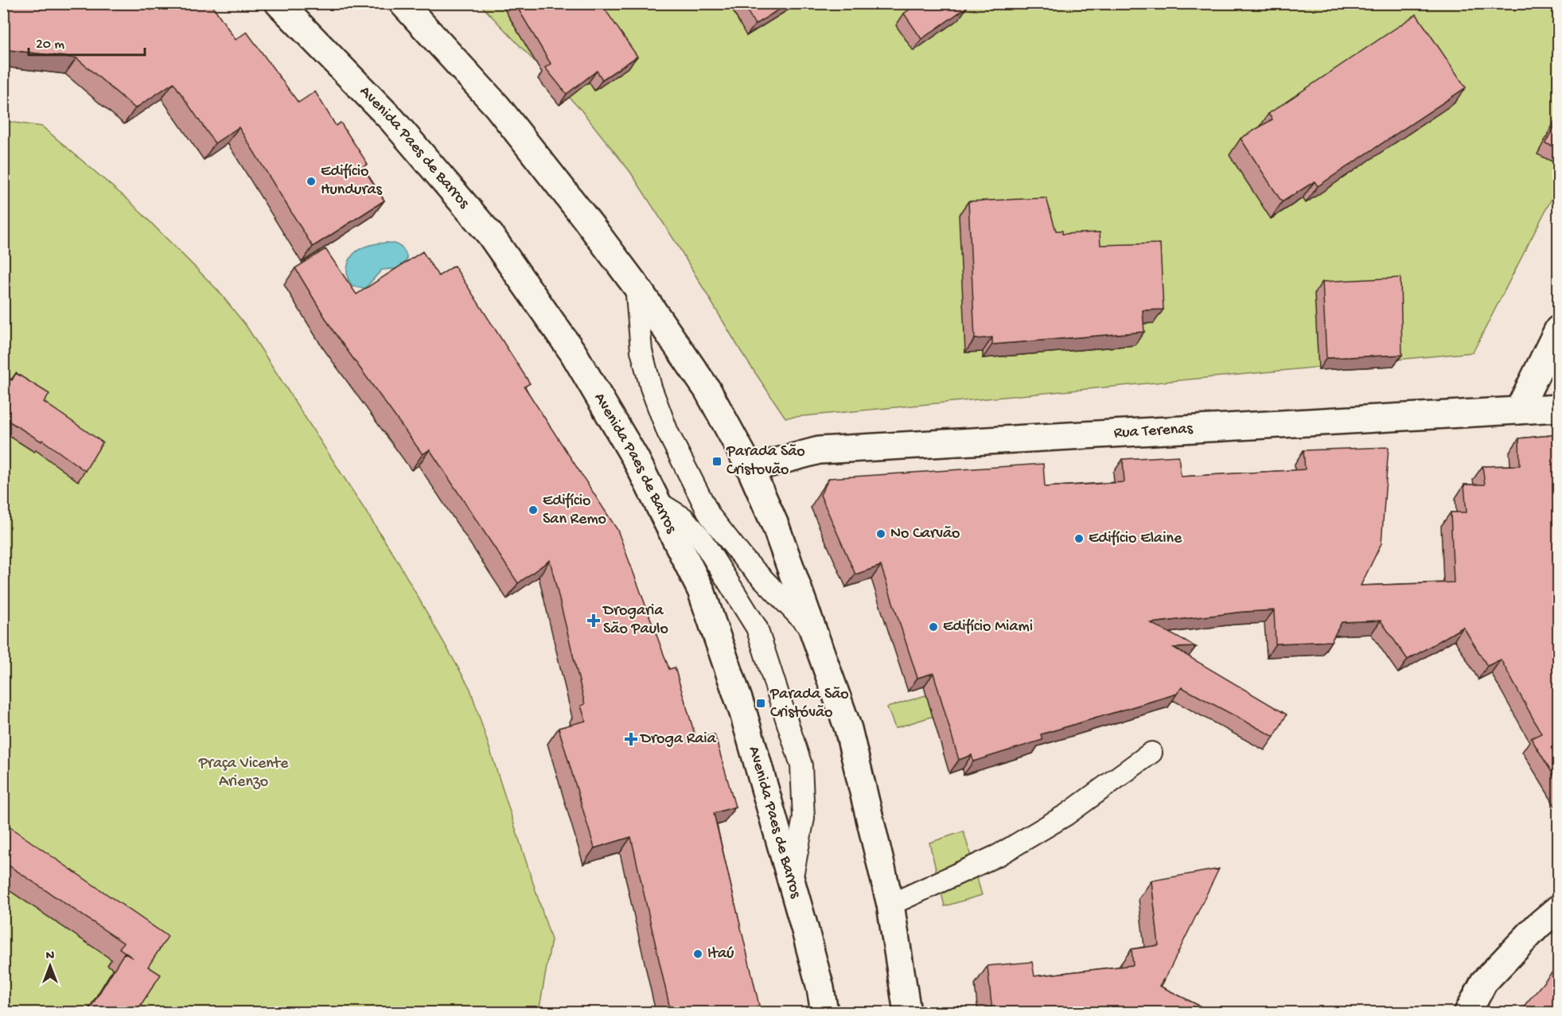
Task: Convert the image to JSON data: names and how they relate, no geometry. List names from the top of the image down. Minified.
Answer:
{"streets":{"main road":["Avenida Paes de Barros","Rua Terenas"]},"parks":["Praça Vicente Arienzo"],"places":{"other":["Edifício Hunduras","Edifício San Remo","No Carvão","Edifício Elaine","Edifício Miami","Itaú"],"transit":["Parada São Cristovão","Parada São Cristóvão"],"health":["Drogaria São Paulo","Droga Raia"]},"scale_bar":"20 m","north":"top"}
